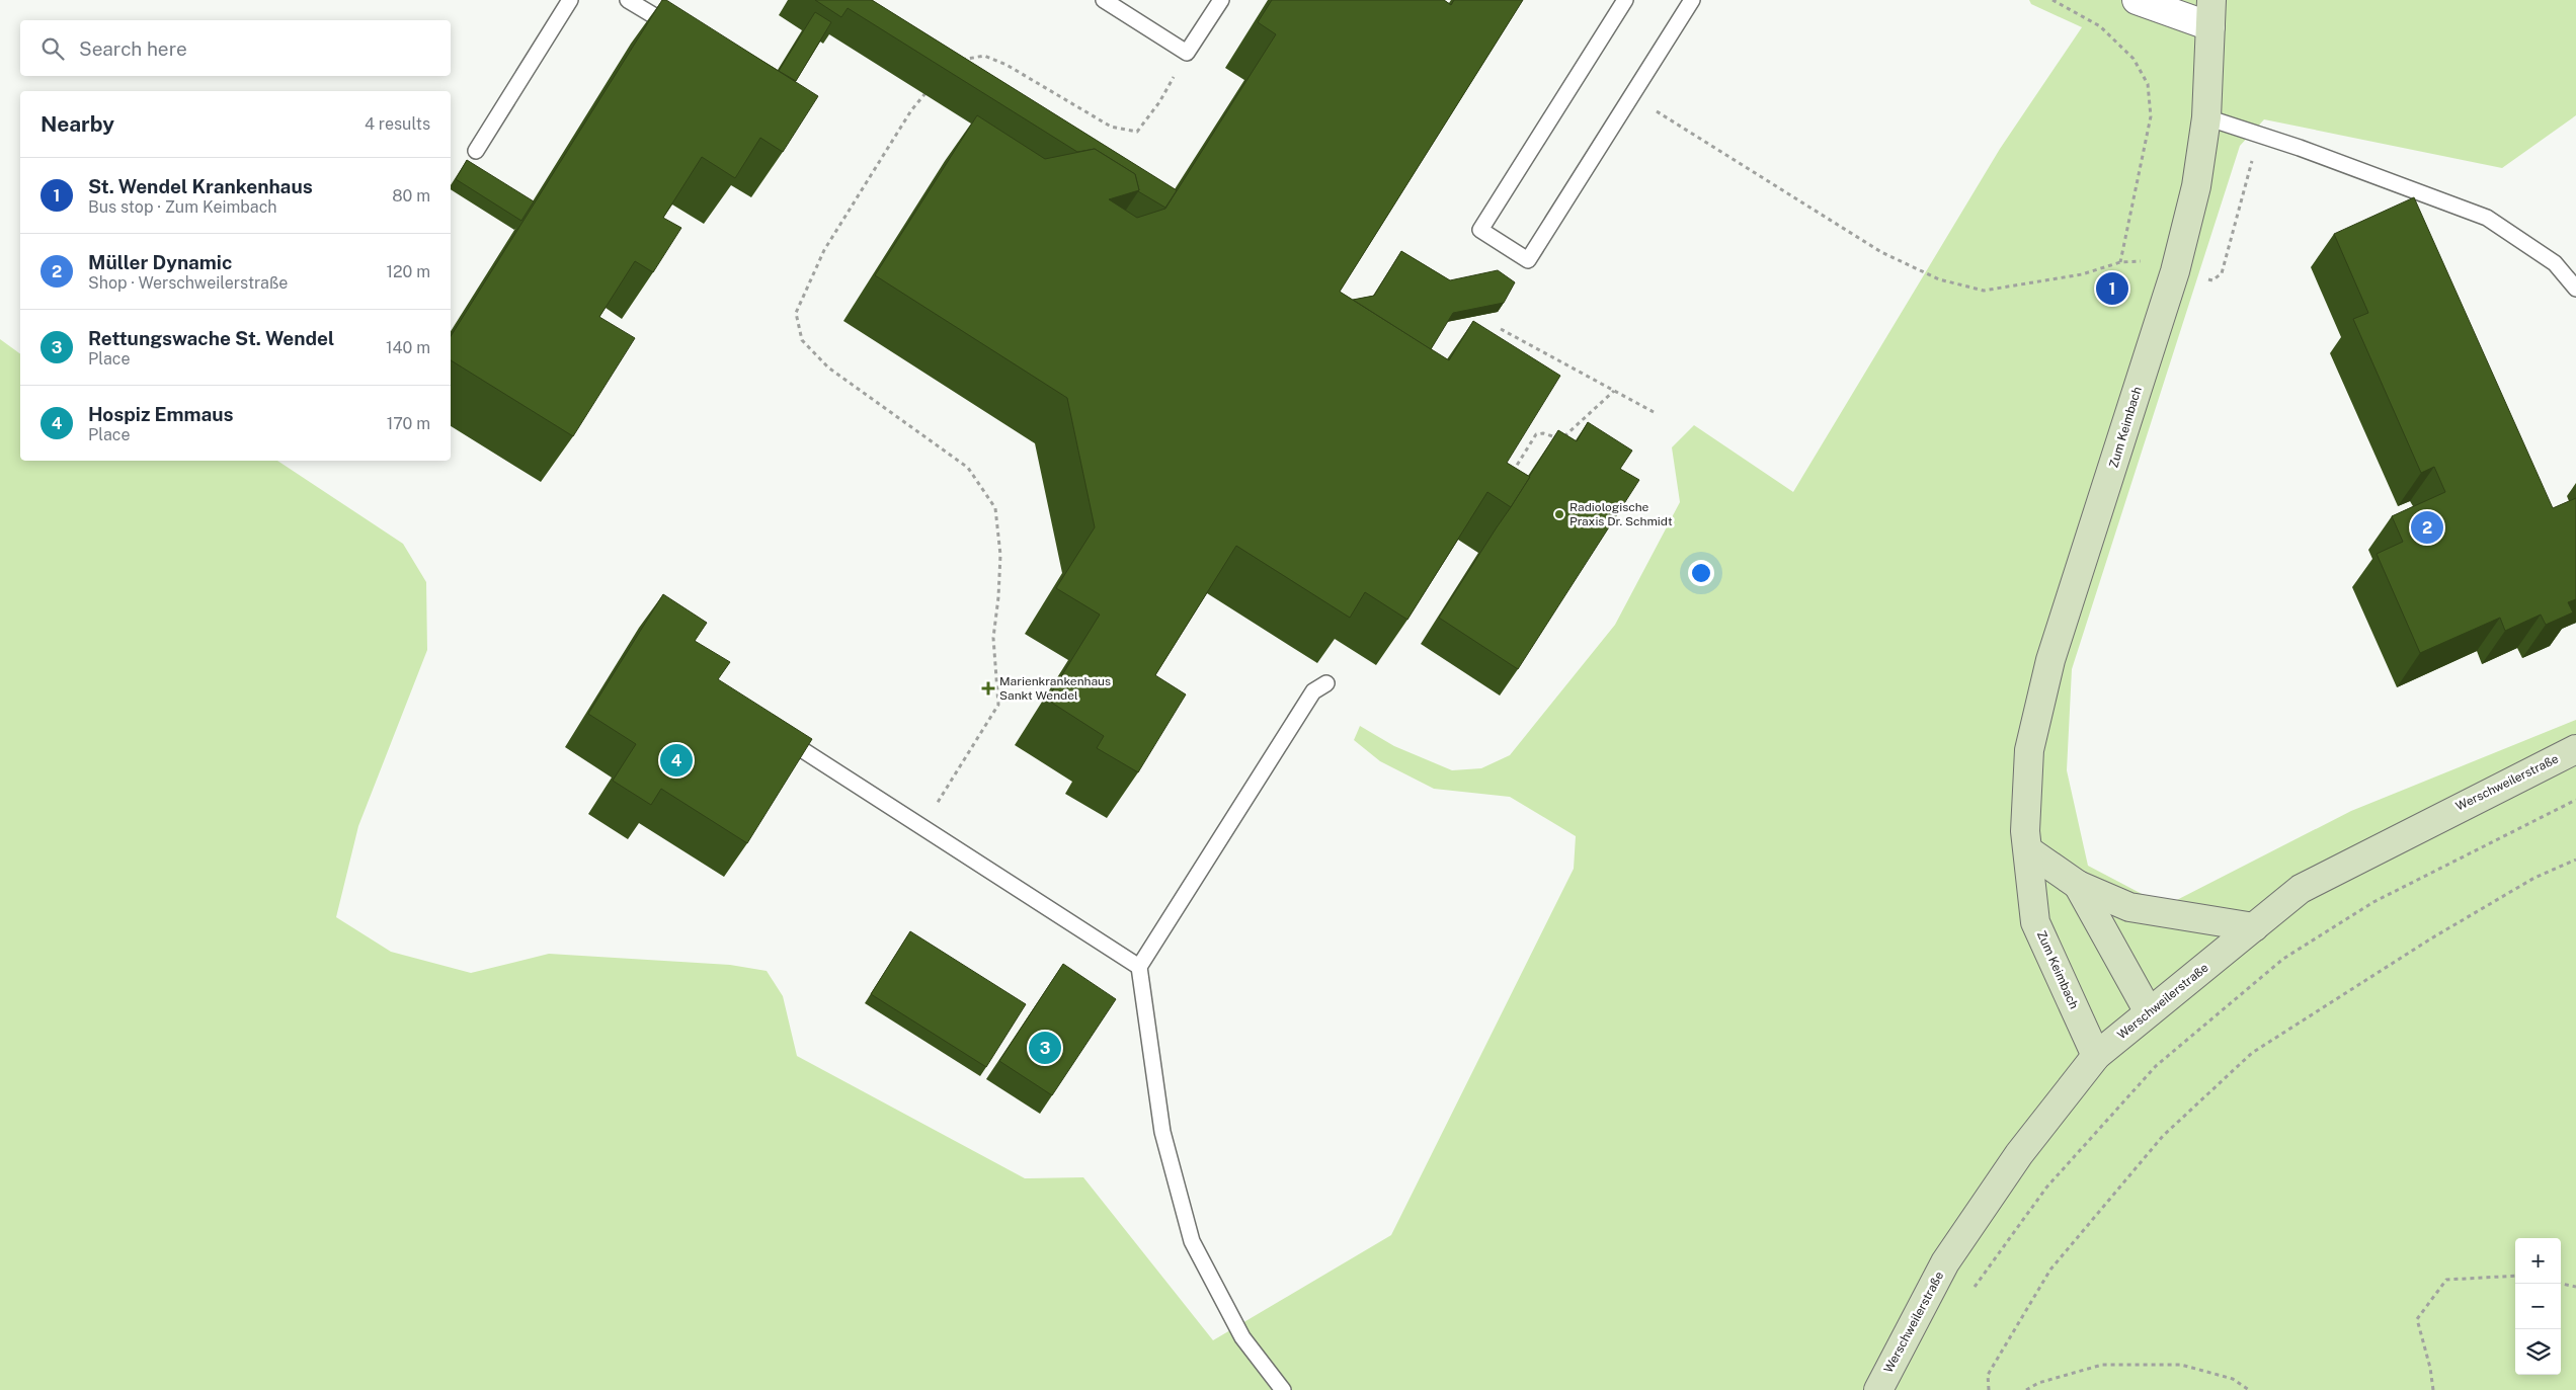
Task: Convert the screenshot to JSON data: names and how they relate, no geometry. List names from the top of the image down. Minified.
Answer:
{"streets":{"street":["Zum Keimbach","Werschweilerstraße"]},"crossings":[["Zum Keimbach","Werschweilerstraße"]],"places":{"other":["Radiologische Praxis Dr. Schmidt"],"health":["Marienkrankenhaus Sankt Wendel"]},"page":{"search":"Search here","heading":["Nearby","4 results"],"list":[{"mark":"1","name":"St. Wendel Krankenhaus","note":"Bus stop · Zum Keimbach","value":"80 m"},{"mark":"2","name":"Müller Dynamic","note":"Shop · Werschweilerstraße","value":"120 m"},{"mark":"3","name":"Rettungswache St. Wendel","note":"Place","value":"140 m"},{"mark":"4","name":"Hospiz Emmaus","note":"Place","value":"170 m"}],"pins":["1","2","4","3"],"map_buttons":["+","−"]}}
